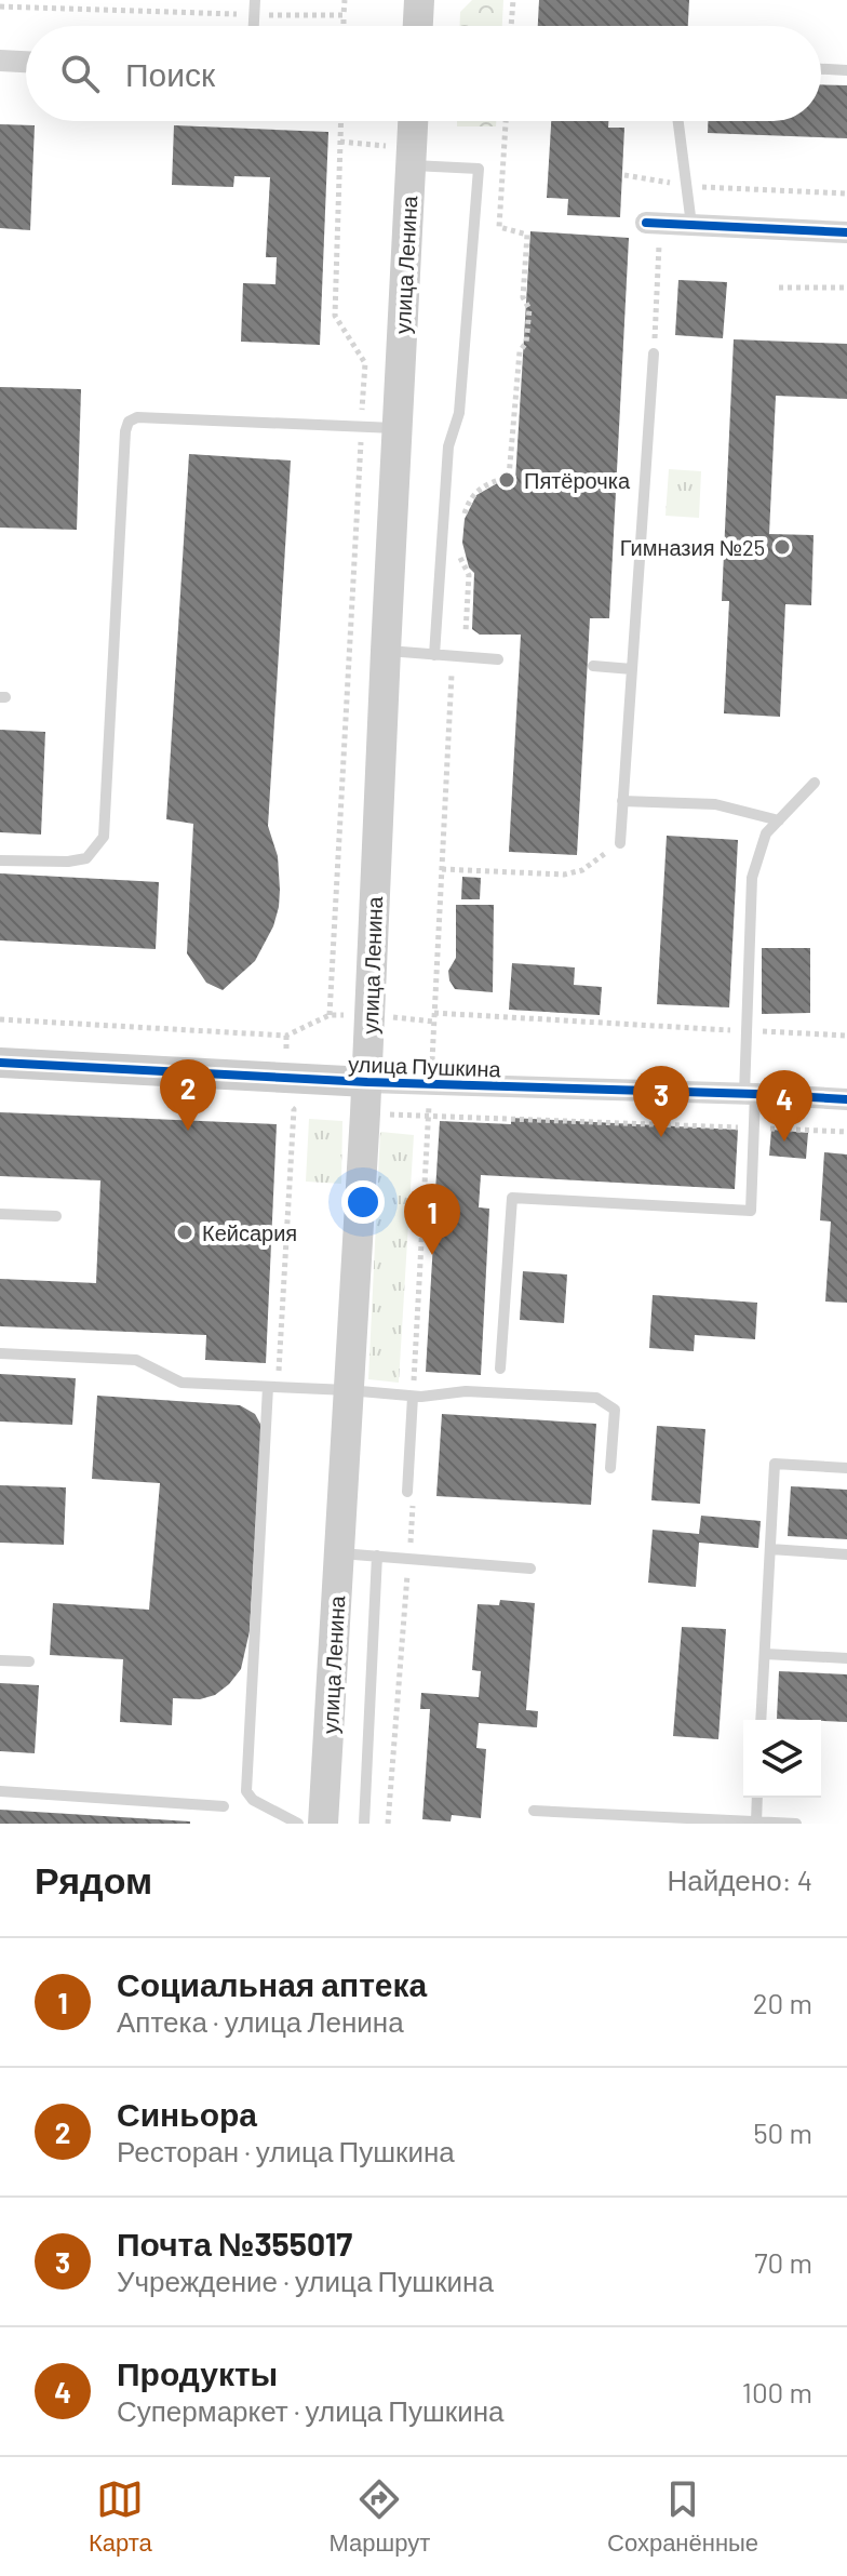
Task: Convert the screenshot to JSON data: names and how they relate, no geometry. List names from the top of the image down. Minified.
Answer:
{"streets":{"main road":["улица Ленина","улица Пушкина"]},"crossings":[["улица Ленина","улица Пушкина"]],"places":["Пятёрочка","Гимназия №25","Кейсария"],"page":{"search":"Поиск","pins":["2","3","4","1"],"heading":["Рядом","Найдено: 4"],"list":[{"mark":"1","name":"Социальная аптека","note":"Аптека · улица Ленина","value":"20 m"},{"mark":"2","name":"Синьора","note":"Ресторан · улица Пушкина","value":"50 m"},{"mark":"3","name":"Почта №355017","note":"Учреждение · улица Пушкина","value":"70 m"},{"mark":"4","name":"Продукты","note":"Супермаркет · улица Пушкина","value":"100 m"}],"nav":["Карта","Маршрут","Сохранённые"]}}
